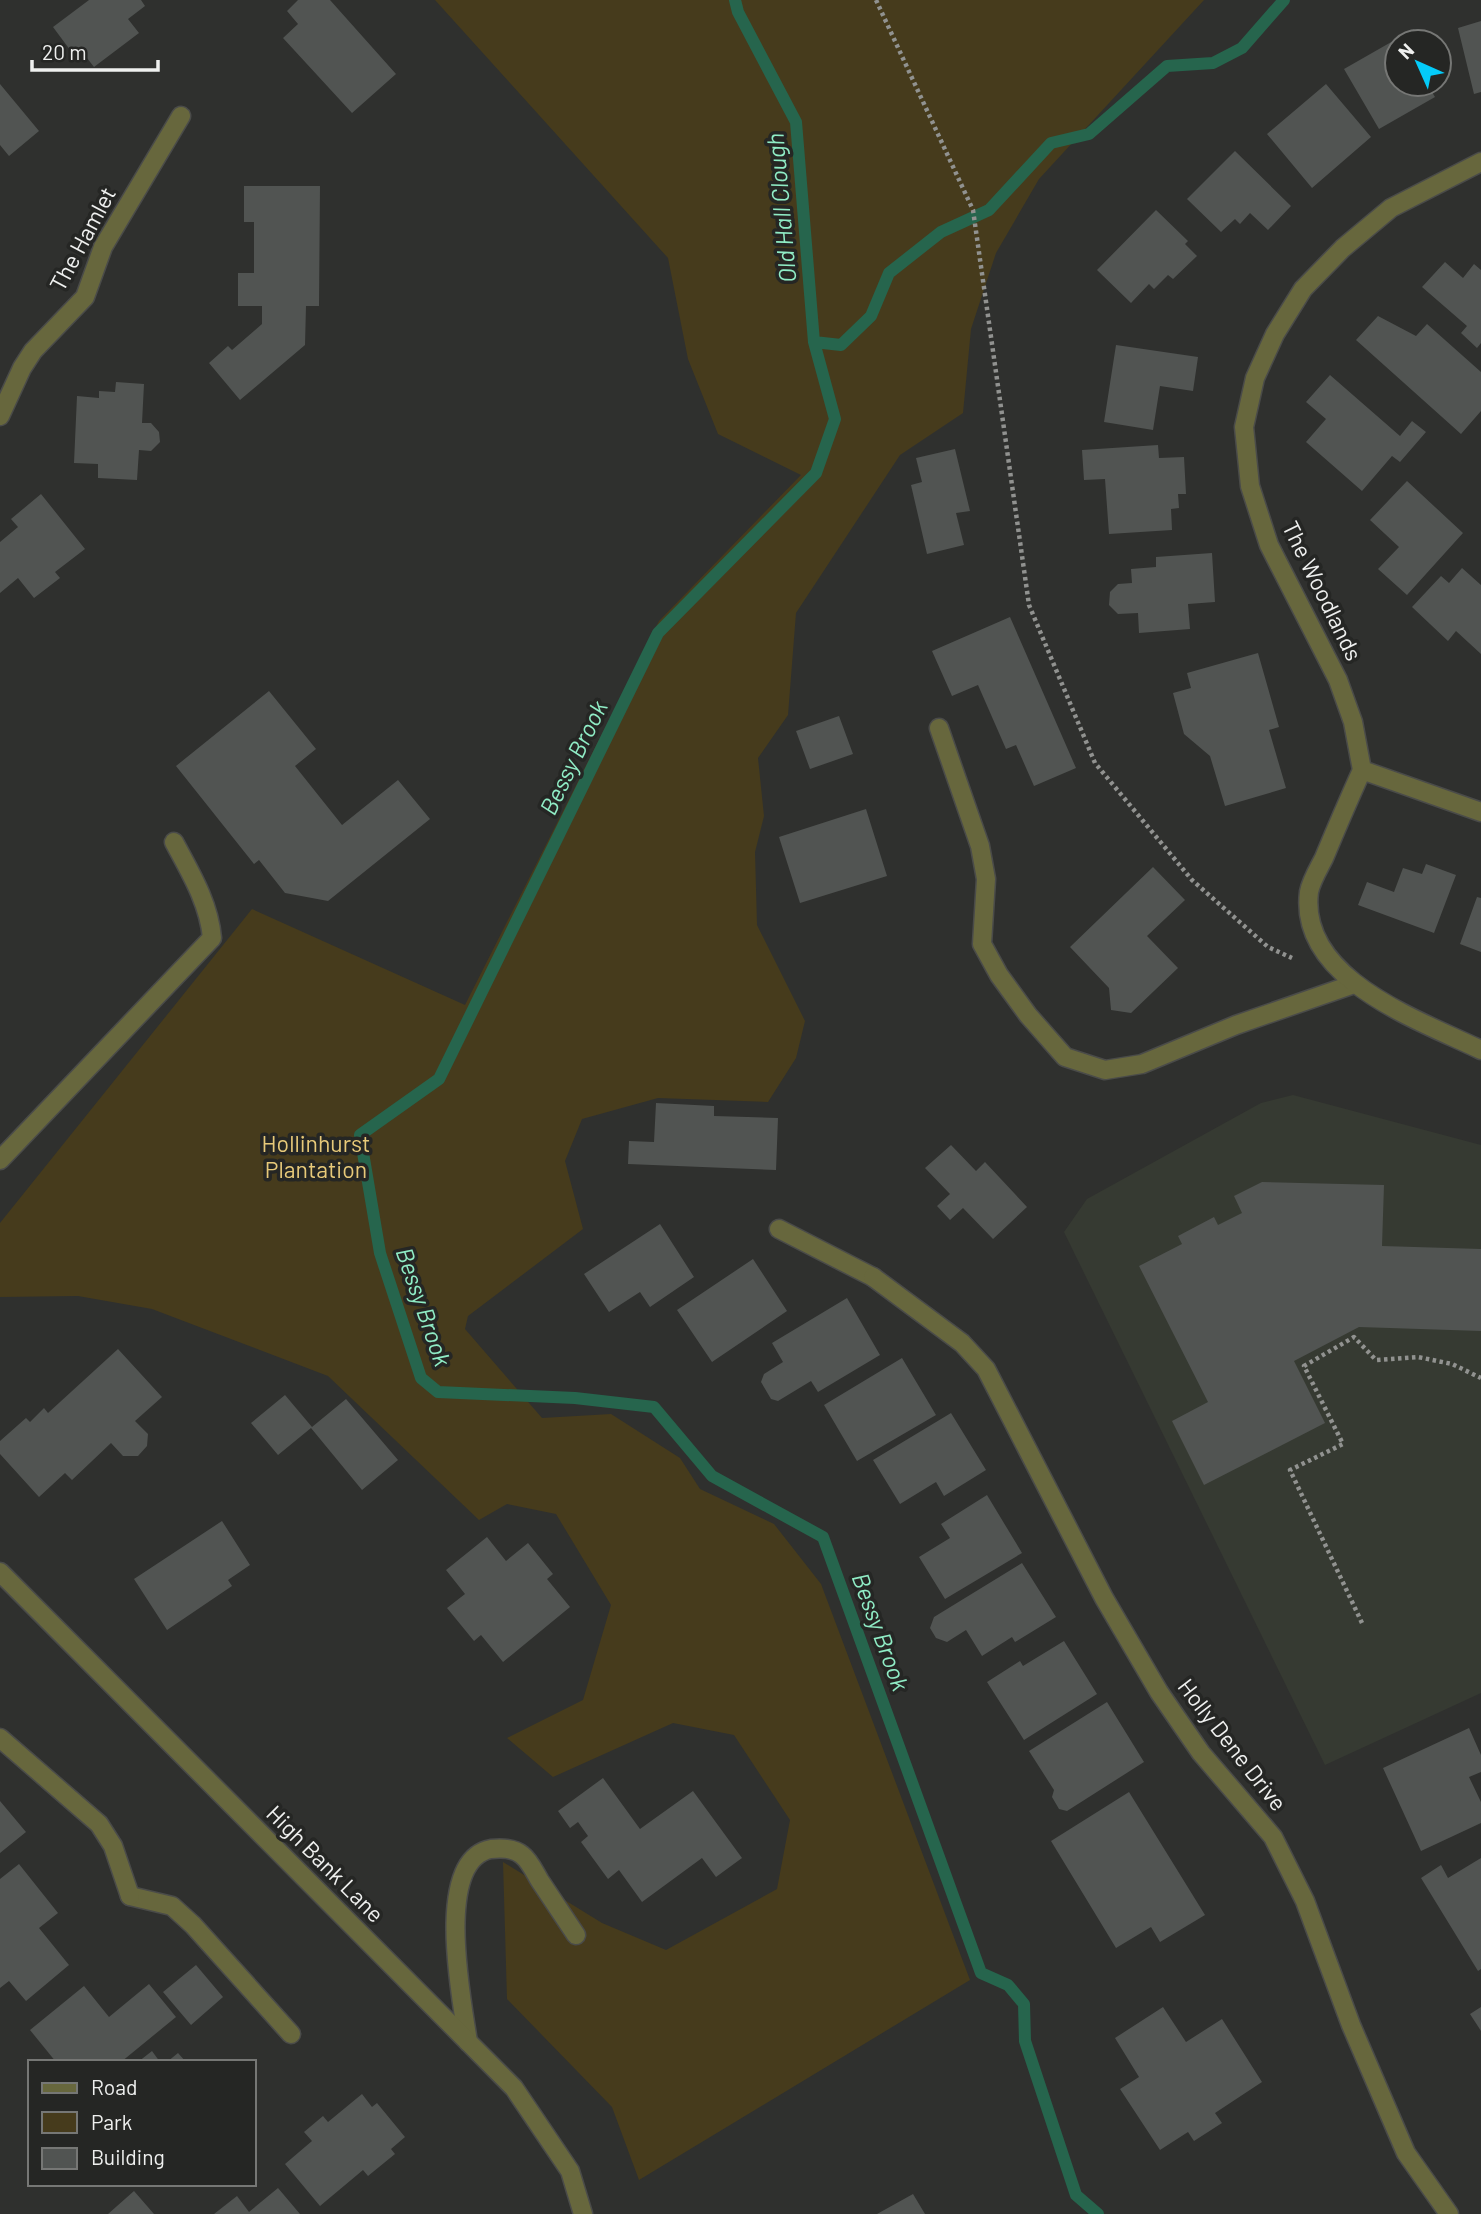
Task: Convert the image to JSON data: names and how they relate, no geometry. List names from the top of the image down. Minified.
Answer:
{"streets":{"street":["The Hamlet","The Woodlands","Holly Dene Drive","High Bank Lane"]},"water":["Old Hall Clough","Bessy Brook"],"parks":["Hollinhurst Plantation"],"legend":["Road","Park","Building"],"scale_bar":"20 m","north":"top left"}
